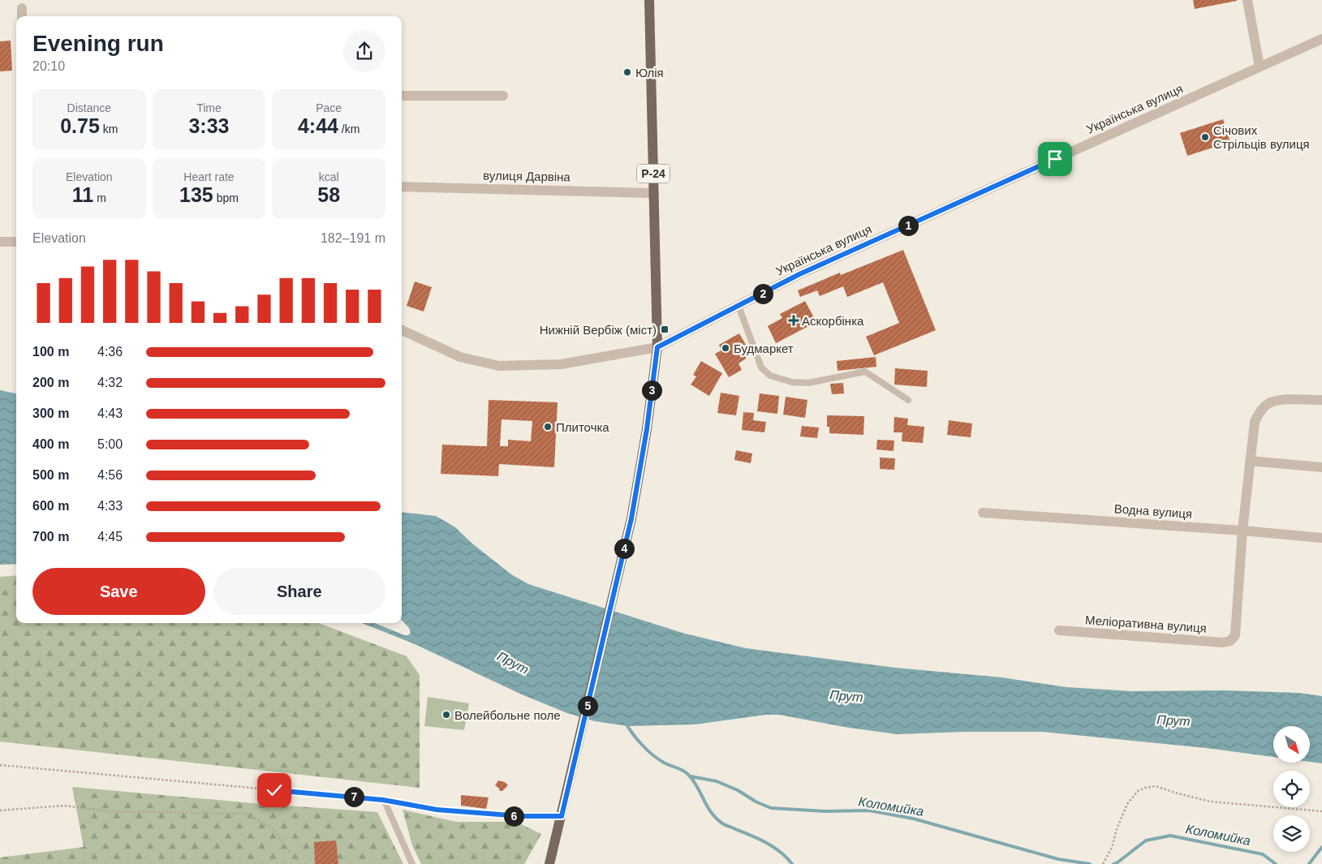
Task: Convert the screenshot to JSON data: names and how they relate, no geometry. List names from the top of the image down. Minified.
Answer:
{"streets":{"main road":["Р-24"],"street":["Українська вулиця","вулиця Дарвіна","Водна вулиця","Меліоративна вулиця"]},"crossings":[["Українська вулиця","Р-24"],["Р-24","вулиця Дарвіна"],["Водна вулиця","Меліоративна вулиця"]],"water":["Прут","Коломийка"],"places":{"other":["Юлія","Січових Стрільців вулиця","Будмаркет","Плиточка","Волейбольне поле"],"health":["Аскорбінка"],"transit":["Нижній Вербіж (міст)"]},"north":"bottom right","page":{"heading":["Evening run","20:10"],"stats":[["Distance","0.75 km"],["Time","3:33"],["Pace","4:44 /km"],["Elevation","11 m"],["Heart rate","135 bpm"],["kcal","58"]],"pins":["1","2","3","4","5","7","6"],"chart":["Elevation","182–191 m"],"list":[{"name":"100 m","note":"4:36"},{"name":"200 m","note":"4:32"},{"name":"300 m","note":"4:43"},{"name":"400 m","note":"5:00"},{"name":"500 m","note":"4:56"},{"name":"600 m","note":"4:33"},{"name":"700 m","note":"4:45"}],"buttons":["Save","Share"]}}
